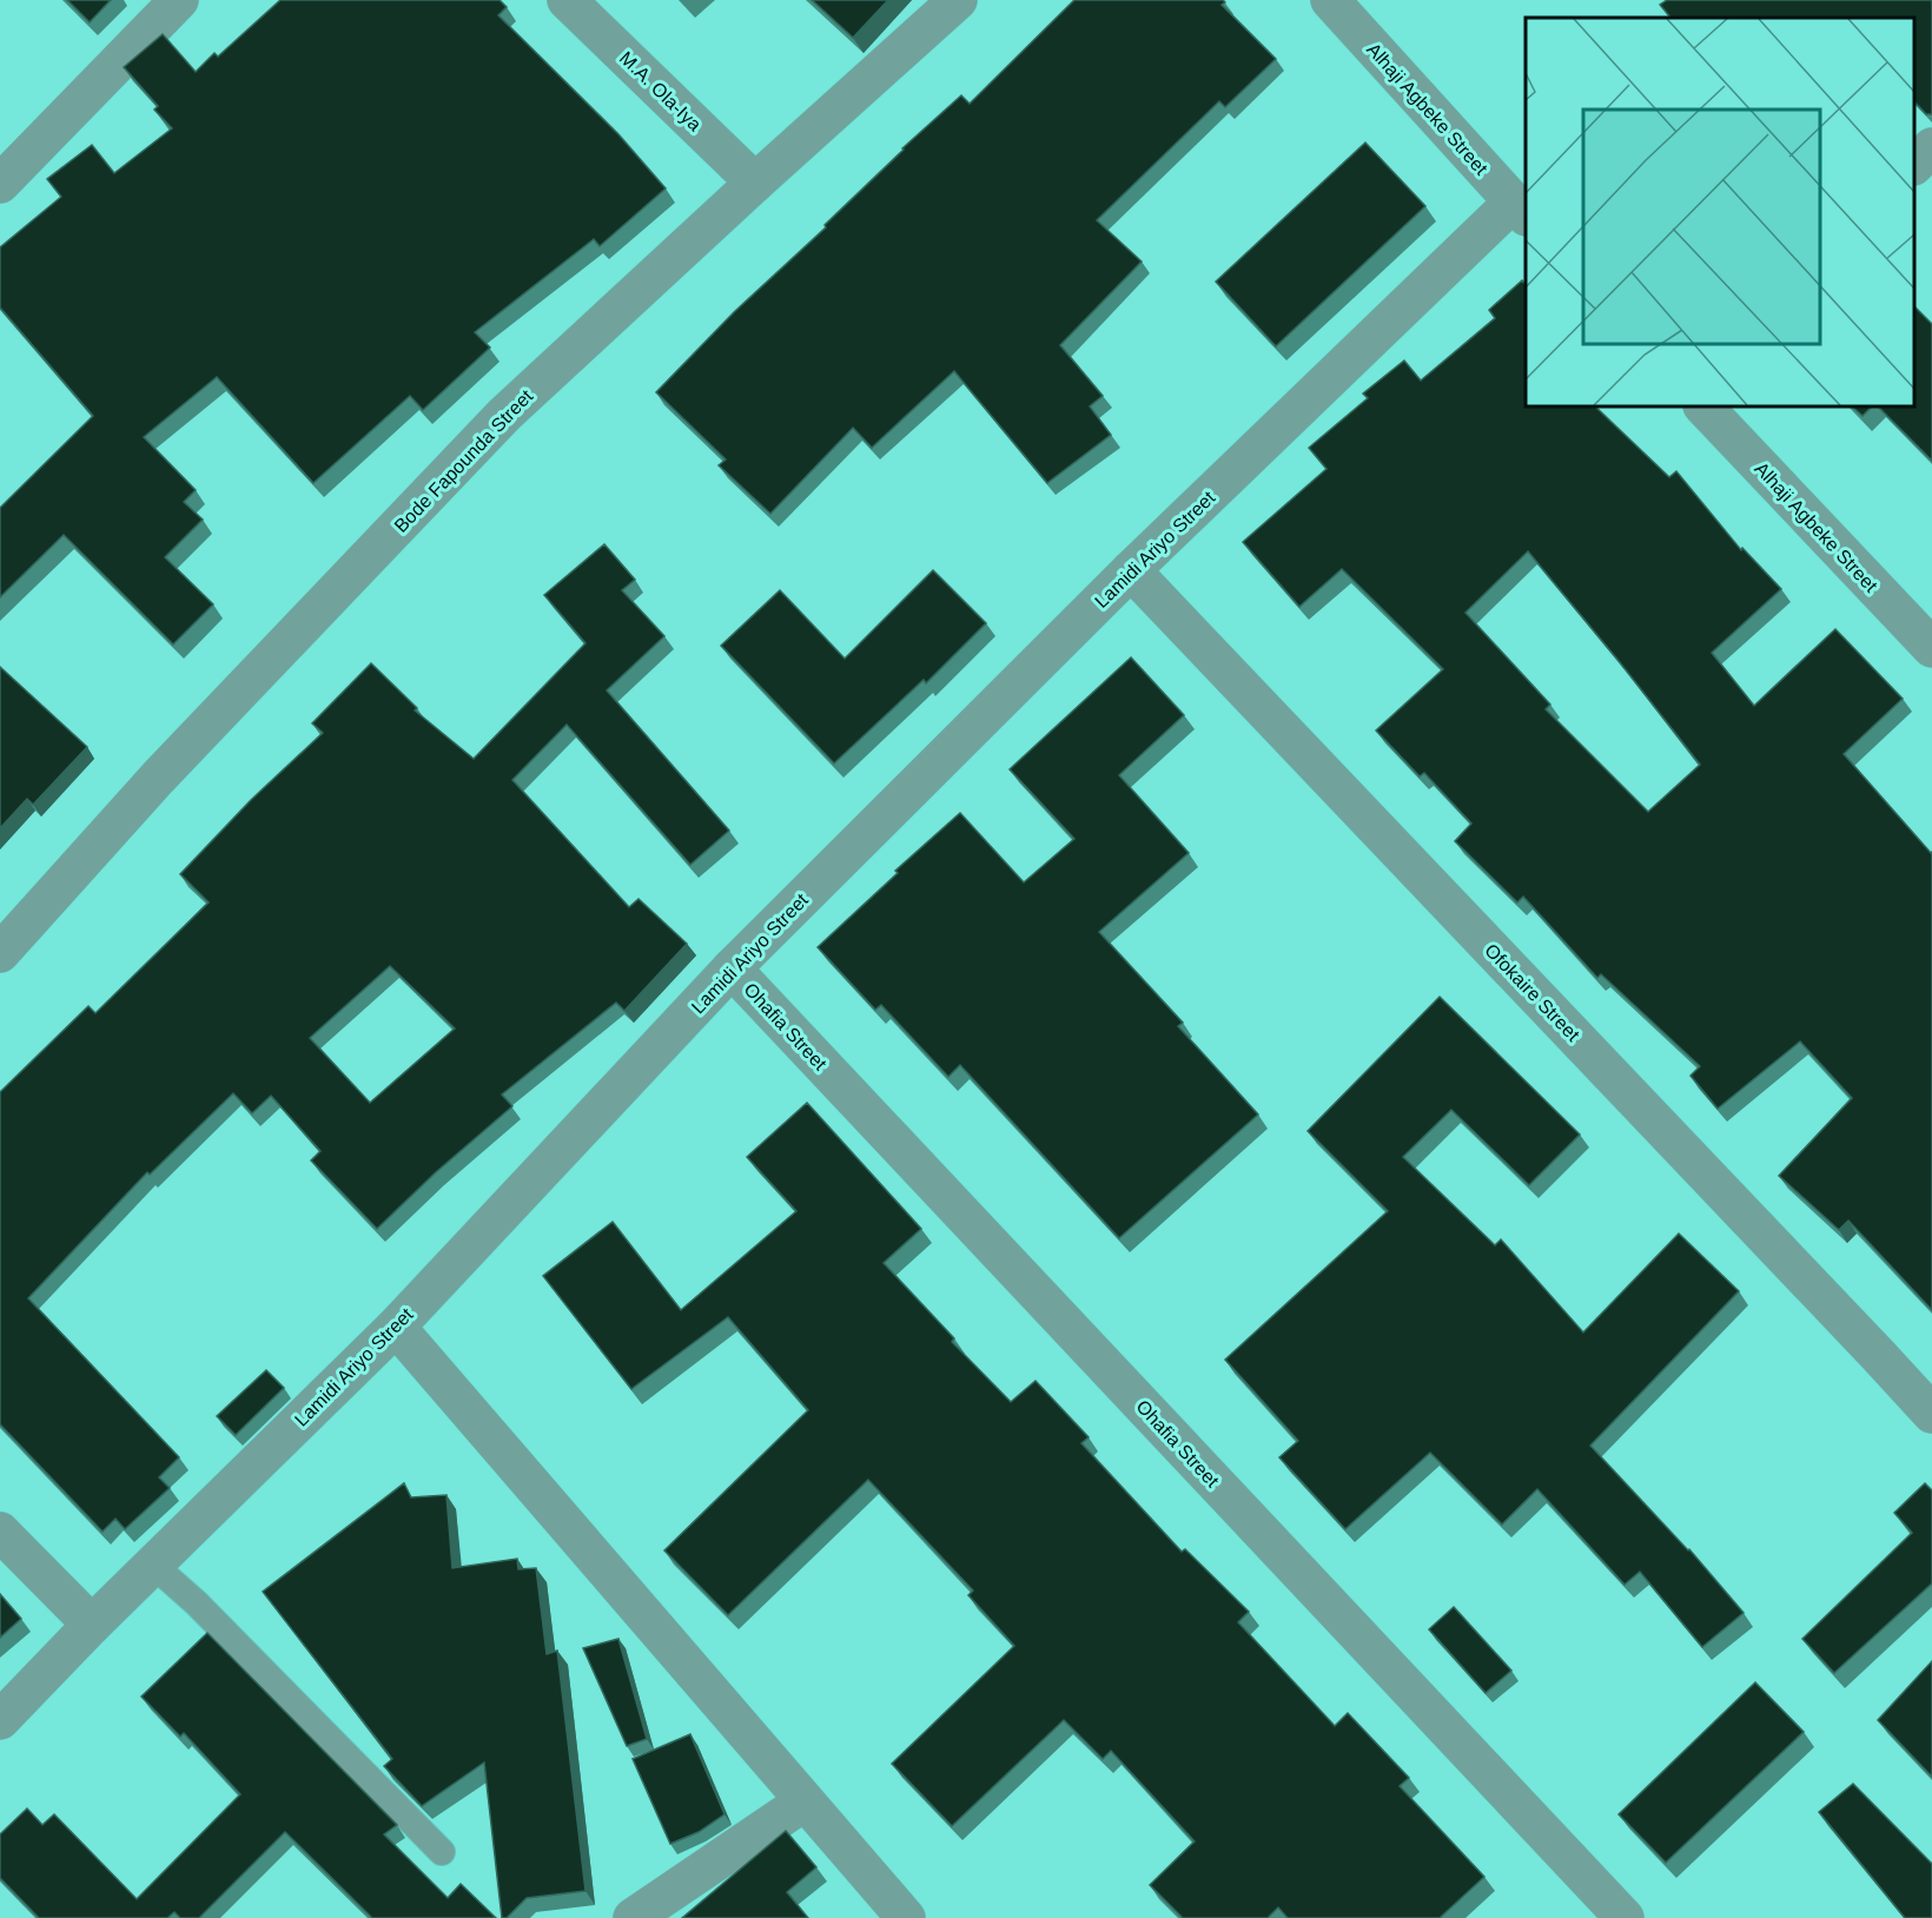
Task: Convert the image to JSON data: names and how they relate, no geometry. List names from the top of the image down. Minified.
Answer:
{"streets":{"street":["M.A. Ola-Iya","Alhaji Agbeke Street","Bode Fapounda Street","Lamidi Ariyo Street","Ofokaire Street","Ohafia Street"]},"crossings":[["M.A. Ola-Iya","Bode Fapounda Street"],["Alhaji Agbeke Street","Lamidi Ariyo Street"],["Lamidi Ariyo Street","Ofokaire Street"],["Lamidi Ariyo Street","Ohafia Street"]]}
